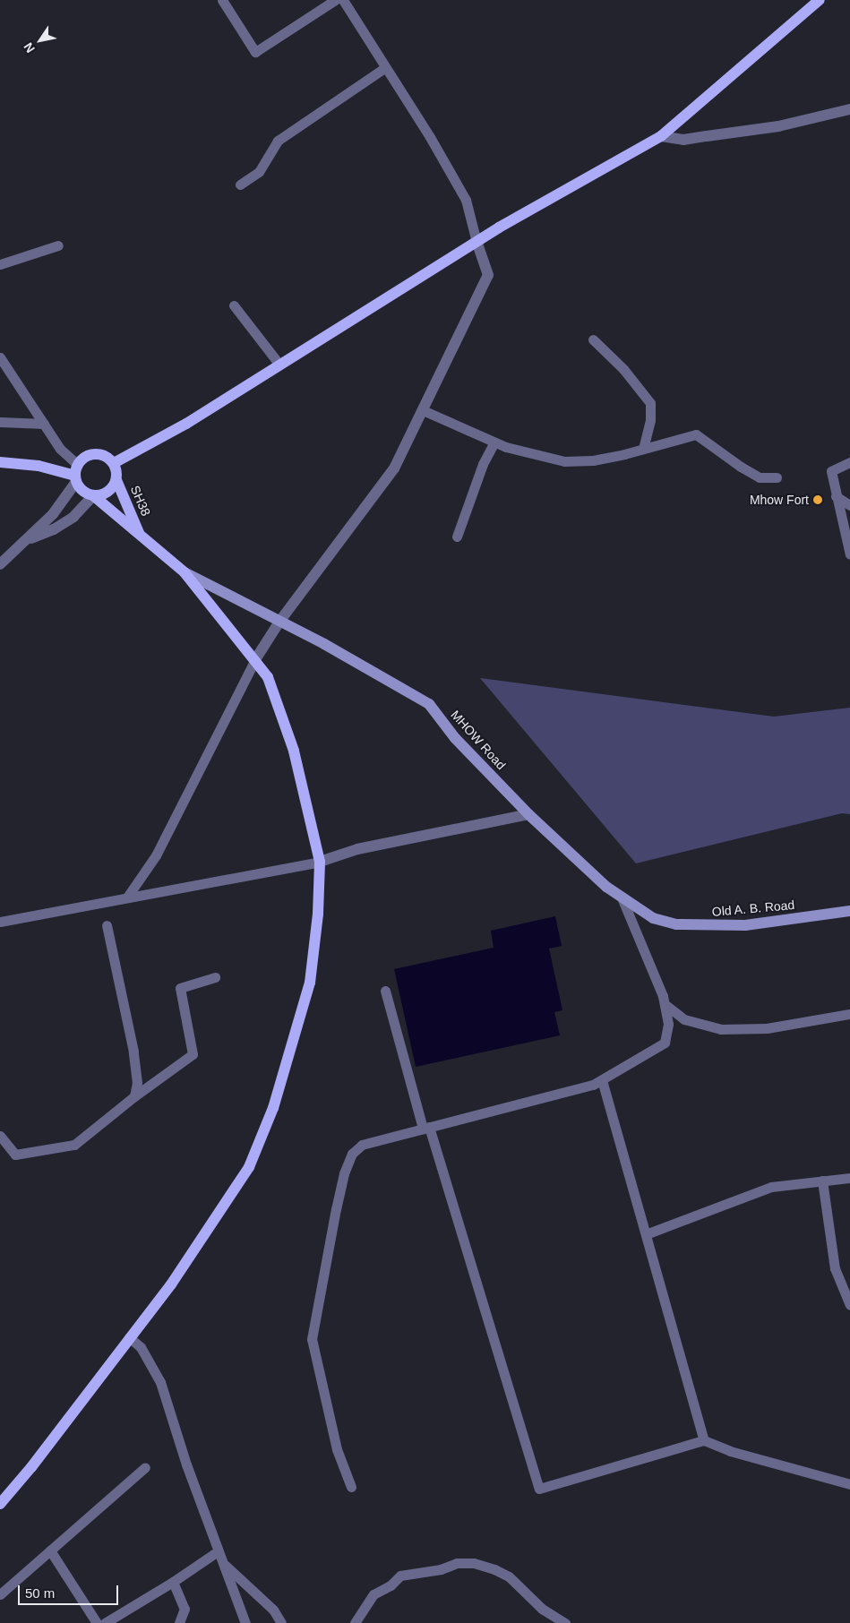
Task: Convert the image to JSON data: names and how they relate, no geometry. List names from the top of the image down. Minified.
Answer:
{"streets":{"main road":["SH38","MHOW Road","Old A. B. Road"]},"crossings":[["SH38","MHOW Road"],["MHOW Road","Old A. B. Road"]],"places":["Mhow Fort"],"scale_bar":"50 m","north":"bottom left"}
